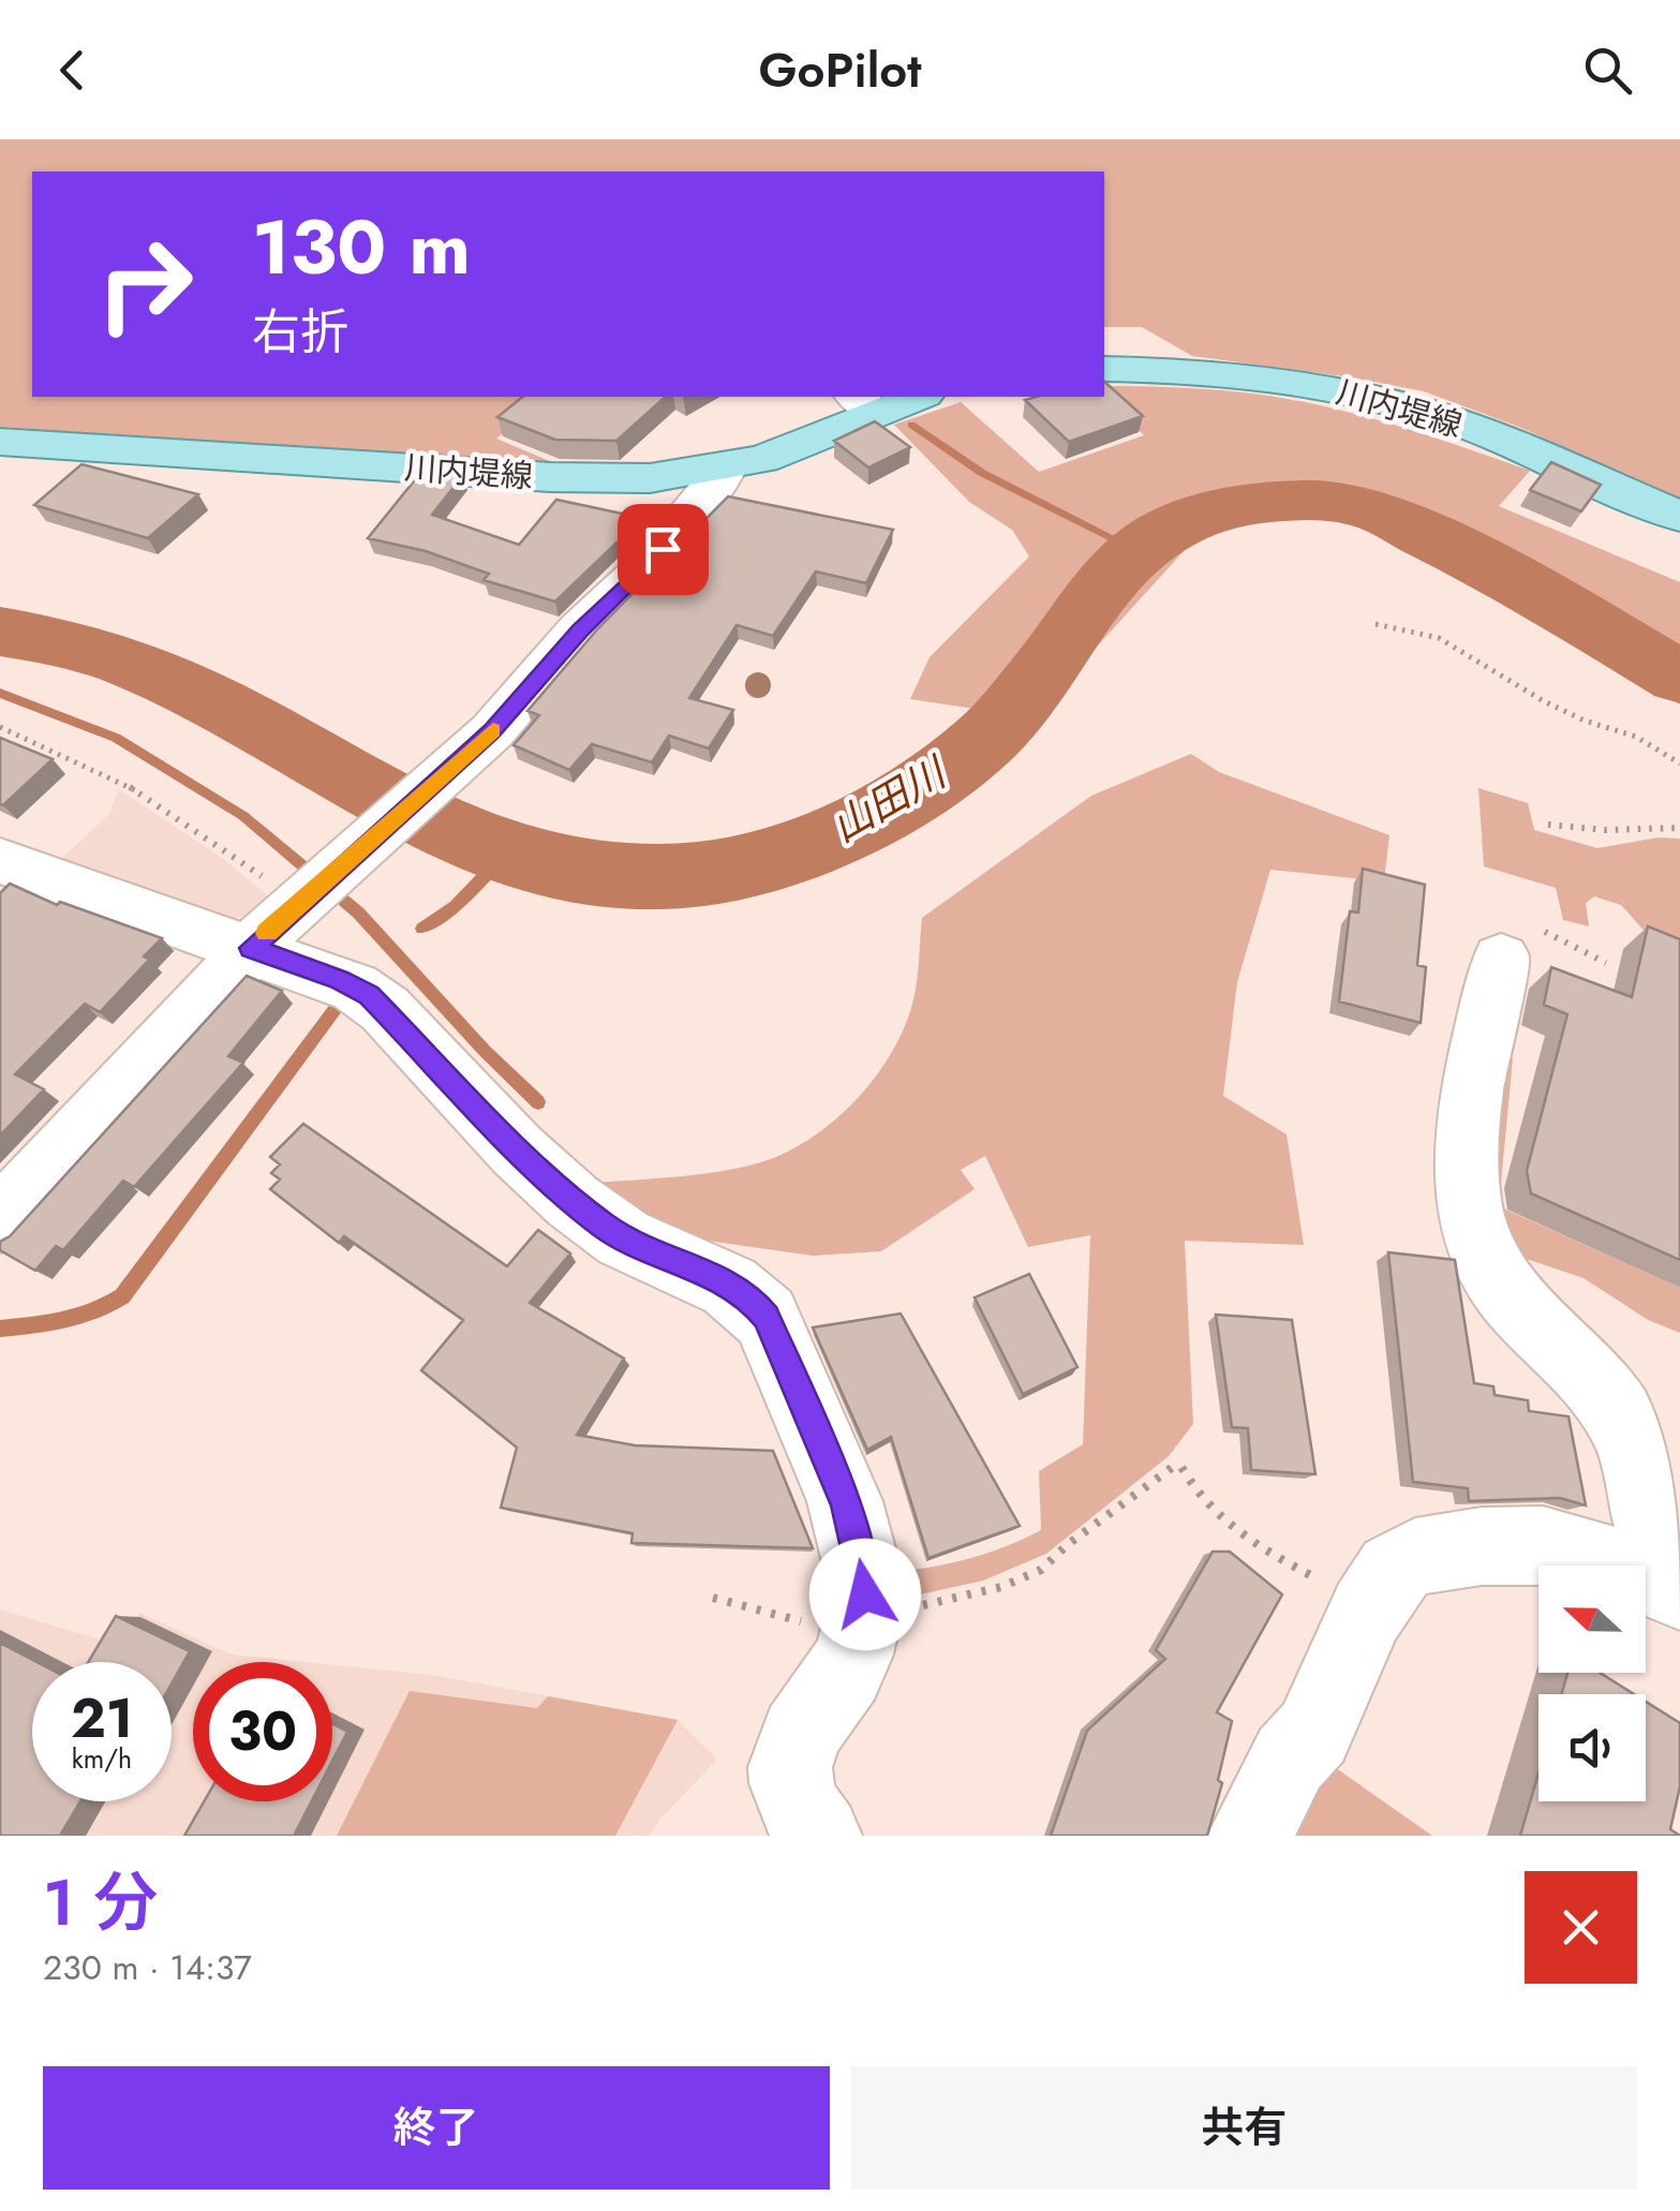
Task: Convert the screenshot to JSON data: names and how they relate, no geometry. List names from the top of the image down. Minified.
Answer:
{"streets":{"main road":["川内堤線"]},"water":["山田川"],"north":"left","page":{"header":"GoPilot","turn":["130 m","右折"],"speed":"21 km/h","limit":"30","heading":["1 分","230 m · 14:37"],"buttons":["終了","共有"]}}
